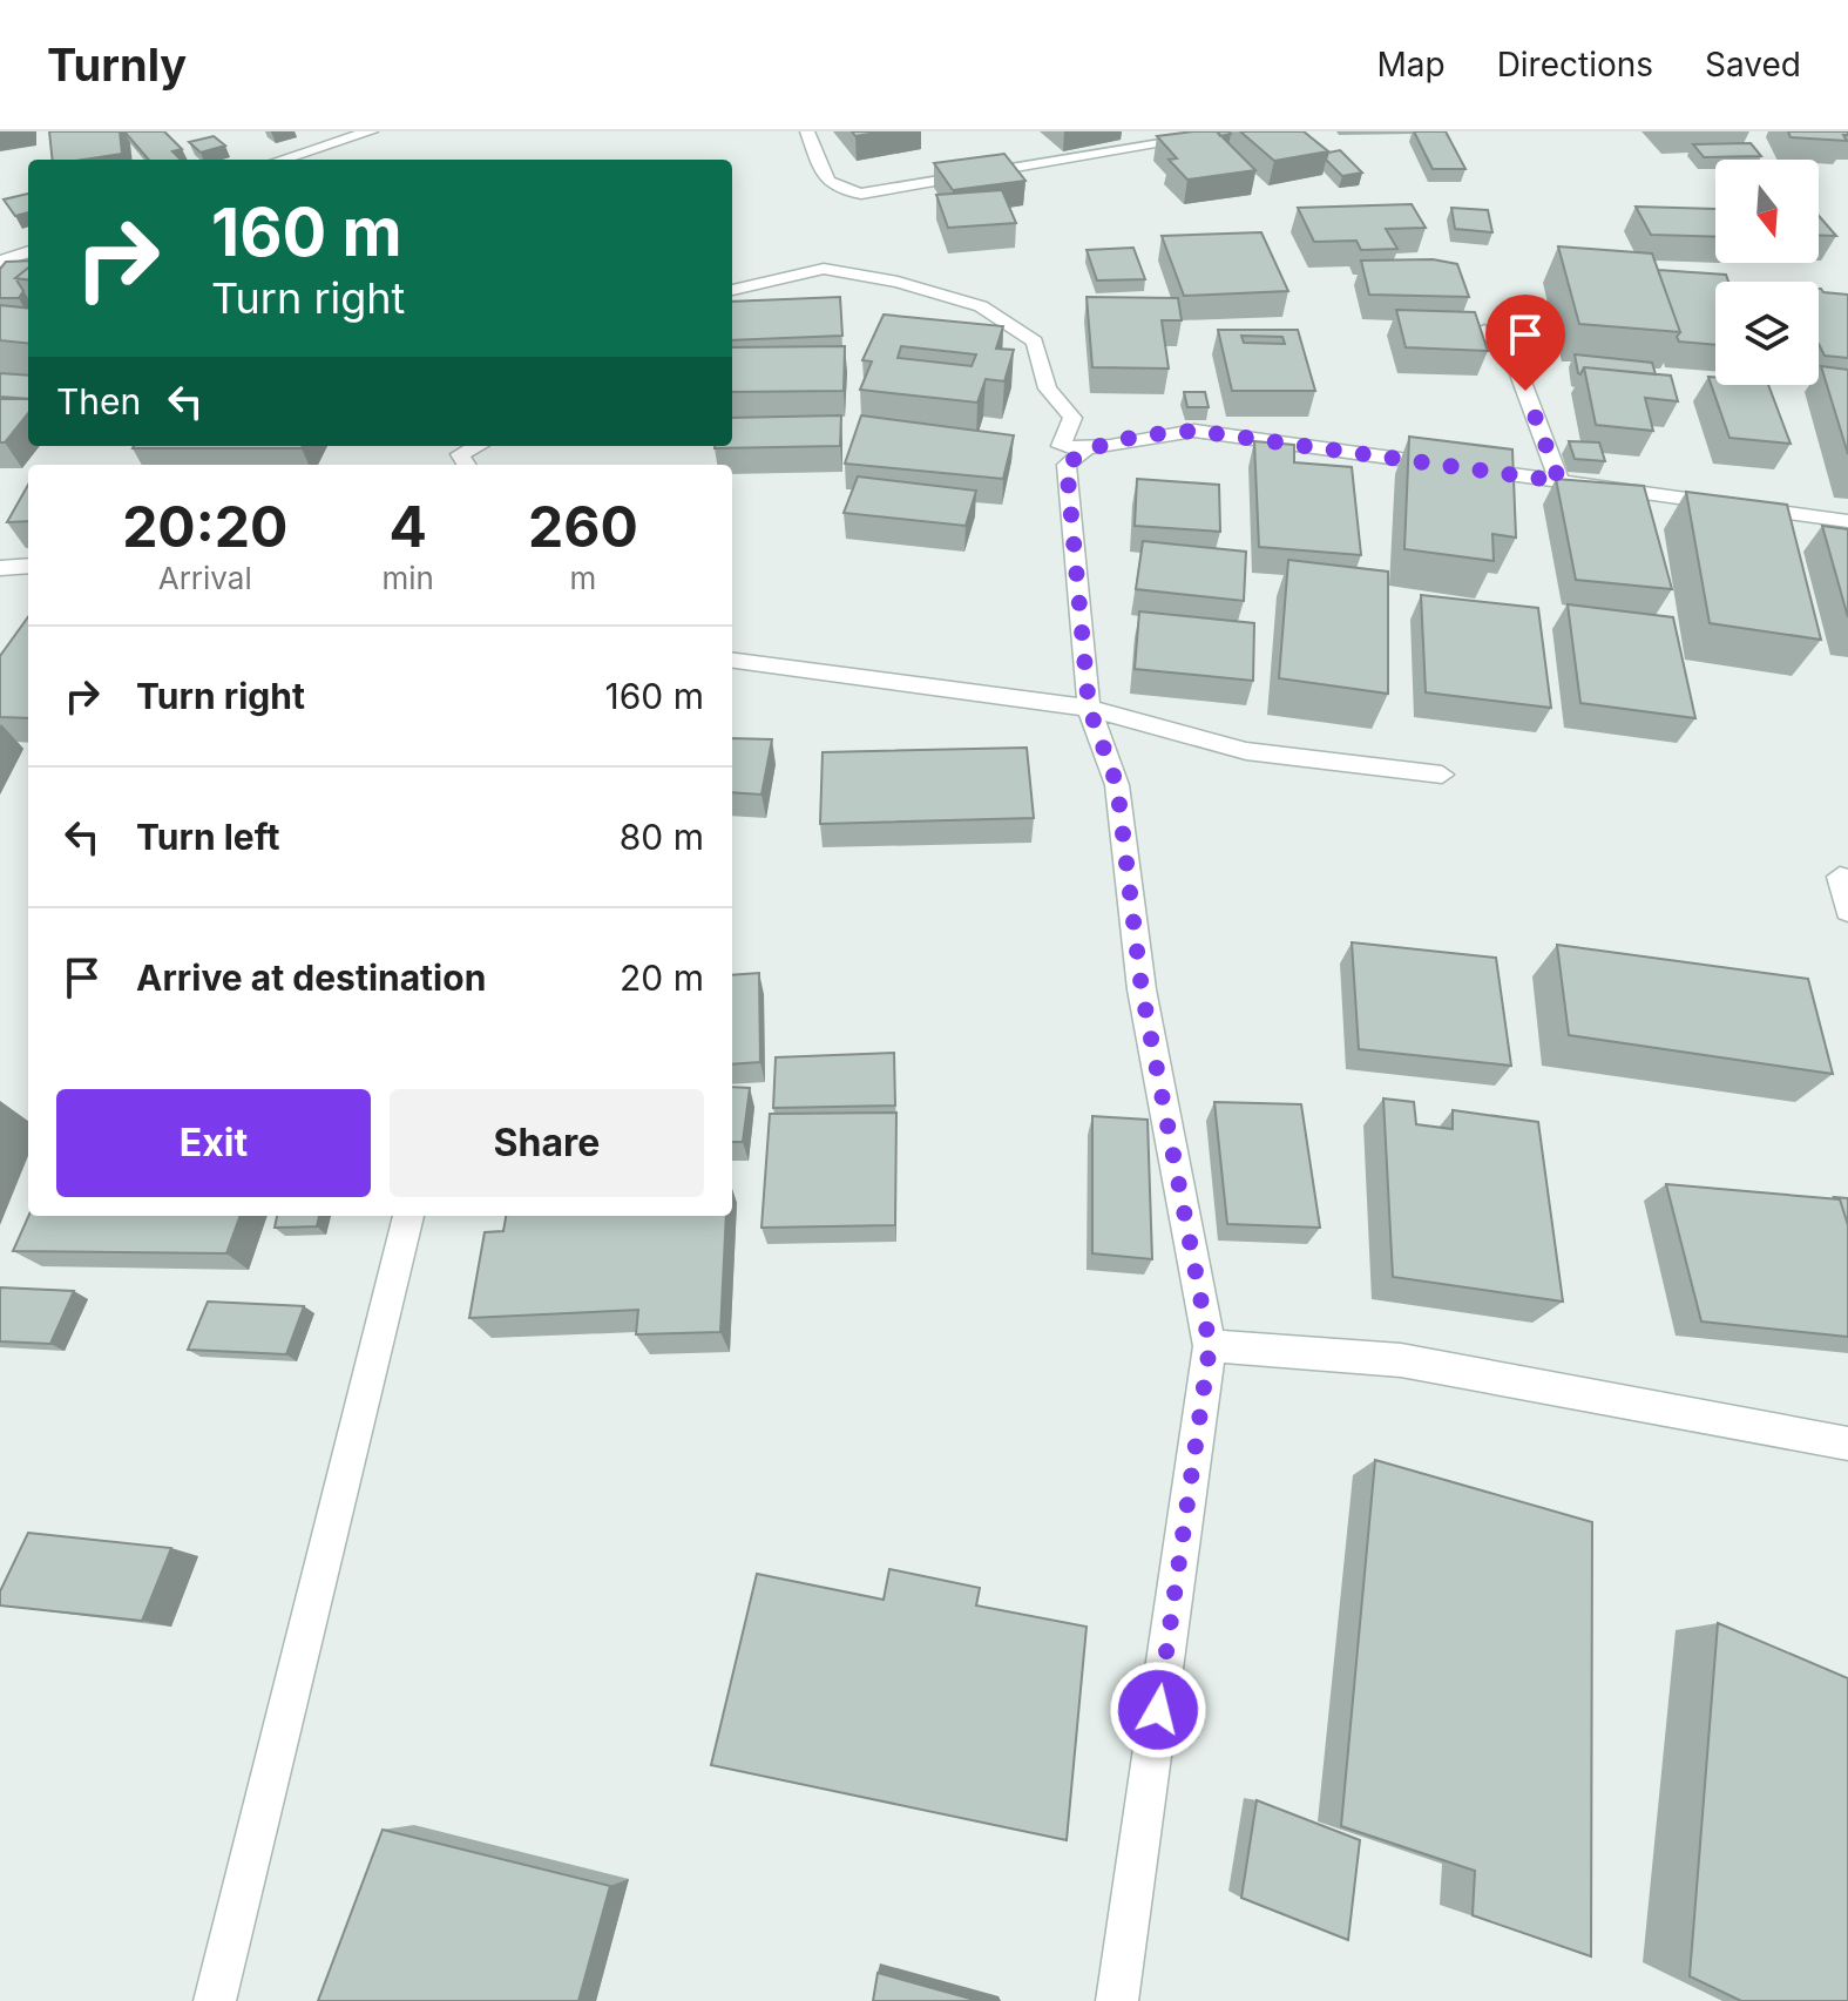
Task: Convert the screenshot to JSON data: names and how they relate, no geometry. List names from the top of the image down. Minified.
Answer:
{"north":"bottom","page":{"header":"Turnly","nav":["Map","Directions","Saved"],"turn":["160 m","Turn right"],"then":"Then","eta":["20:20","Arrival","4","min","260","m"],"list":[{"name":"Turn right","value":"160 m"},{"name":"Turn left","value":"80 m"},{"name":"Arrive at destination","value":"20 m"}],"buttons":["Exit","Share"]}}
